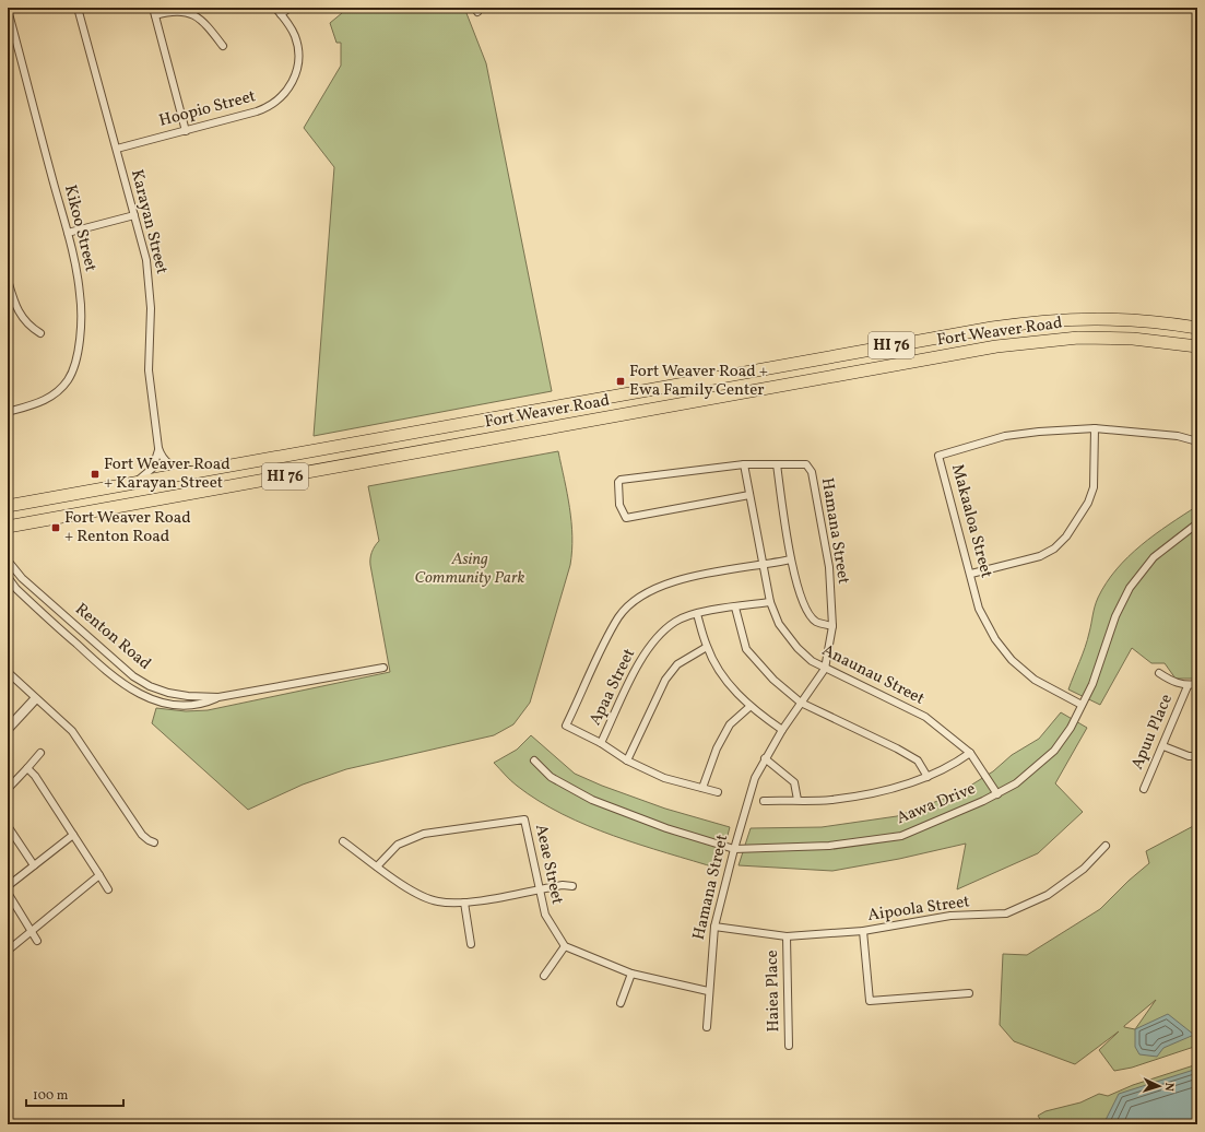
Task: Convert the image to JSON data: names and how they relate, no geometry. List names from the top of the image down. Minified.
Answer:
{"streets":{"highway":["Fort Weaver Road","HI 76"],"street":["Hoopio Street","Karayan Street","Kikoo Street","Makaaloa Street","Hamana Street","Renton Road","Anaunau Street","Apaa Street","Apuu Place","Aawa Drive","Aeae Street","Aipoola Street","Haiea Place"]},"crossings":[["Hoopio Street","Karayan Street"],["Karayan Street","Fort Weaver Road"],["Makaaloa Street","Aawa Drive"],["Hamana Street","Anaunau Street"],["Hamana Street","Aawa Drive"],["Hamana Street","Aipoola Street"],["Anaunau Street","Apaa Street"],["Anaunau Street","Aawa Drive"],["Aipoola Street","Haiea Place"]],"parks":["Asing Community Park"],"places":{"transit":["Fort Weaver Road + Ewa Family Center","Fort Weaver Road + Karayan Street","Fort Weaver Road + Renton Road"]},"scale_bar":"100 m","north":"right"}
